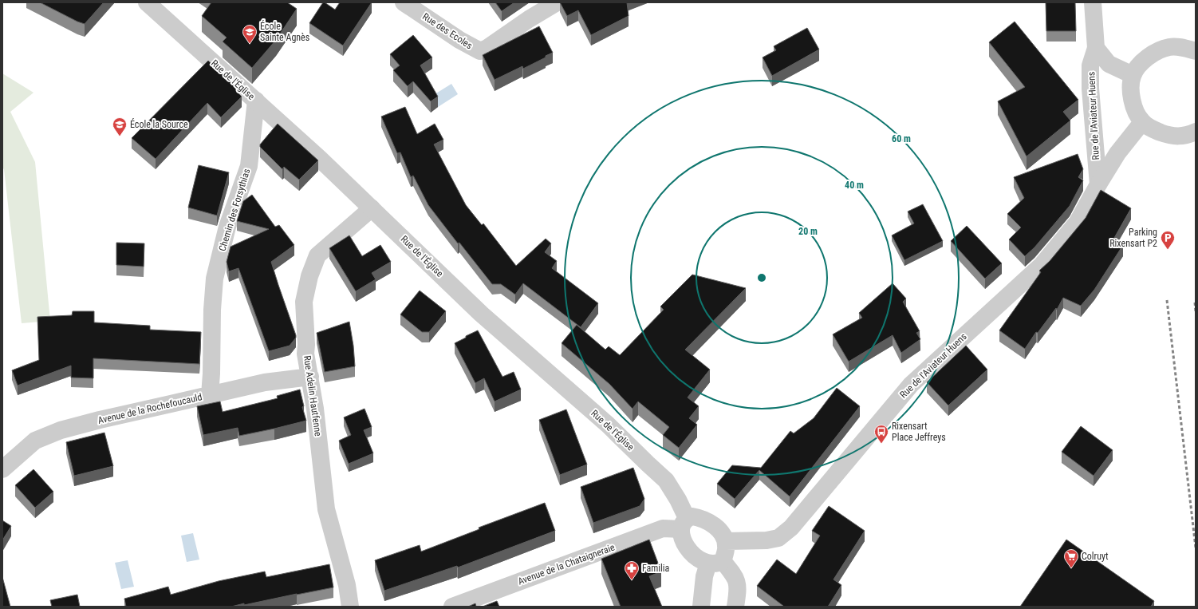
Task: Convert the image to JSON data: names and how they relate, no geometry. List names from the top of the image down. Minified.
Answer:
{"streets":{"street":["Rue des Ecoles","Rue de l'Église","Rue de l'Aviateur Huens","Chemin des Forsythias","Rue Adelin Hautfenne","Avenue de la Rochefoucauld","Avenue de la Chataigneraie"]},"crossings":[["Rue de l'Église","Rue de l'Aviateur Huens"],["Rue de l'Église","Chemin des Forsythias"],["Rue de l'Église","Rue Adelin Hautfenne"],["Rue de l'Église","Avenue de la Chataigneraie"],["Rue de l'Aviateur Huens","Avenue de la Chataigneraie"],["Chemin des Forsythias","Avenue de la Rochefoucauld"],["Rue Adelin Hautfenne","Avenue de la Rochefoucauld"]],"places":{"school or university":["École Sainte Agnès","École la Source"],"parking":["Parking Rixensart P2"],"bus stop":["Rixensart Place Jeffreys"],"supermarket":["Colruyt"],"pharmacy":["Familia"]},"rings":["60 m","40 m","20 m"]}
